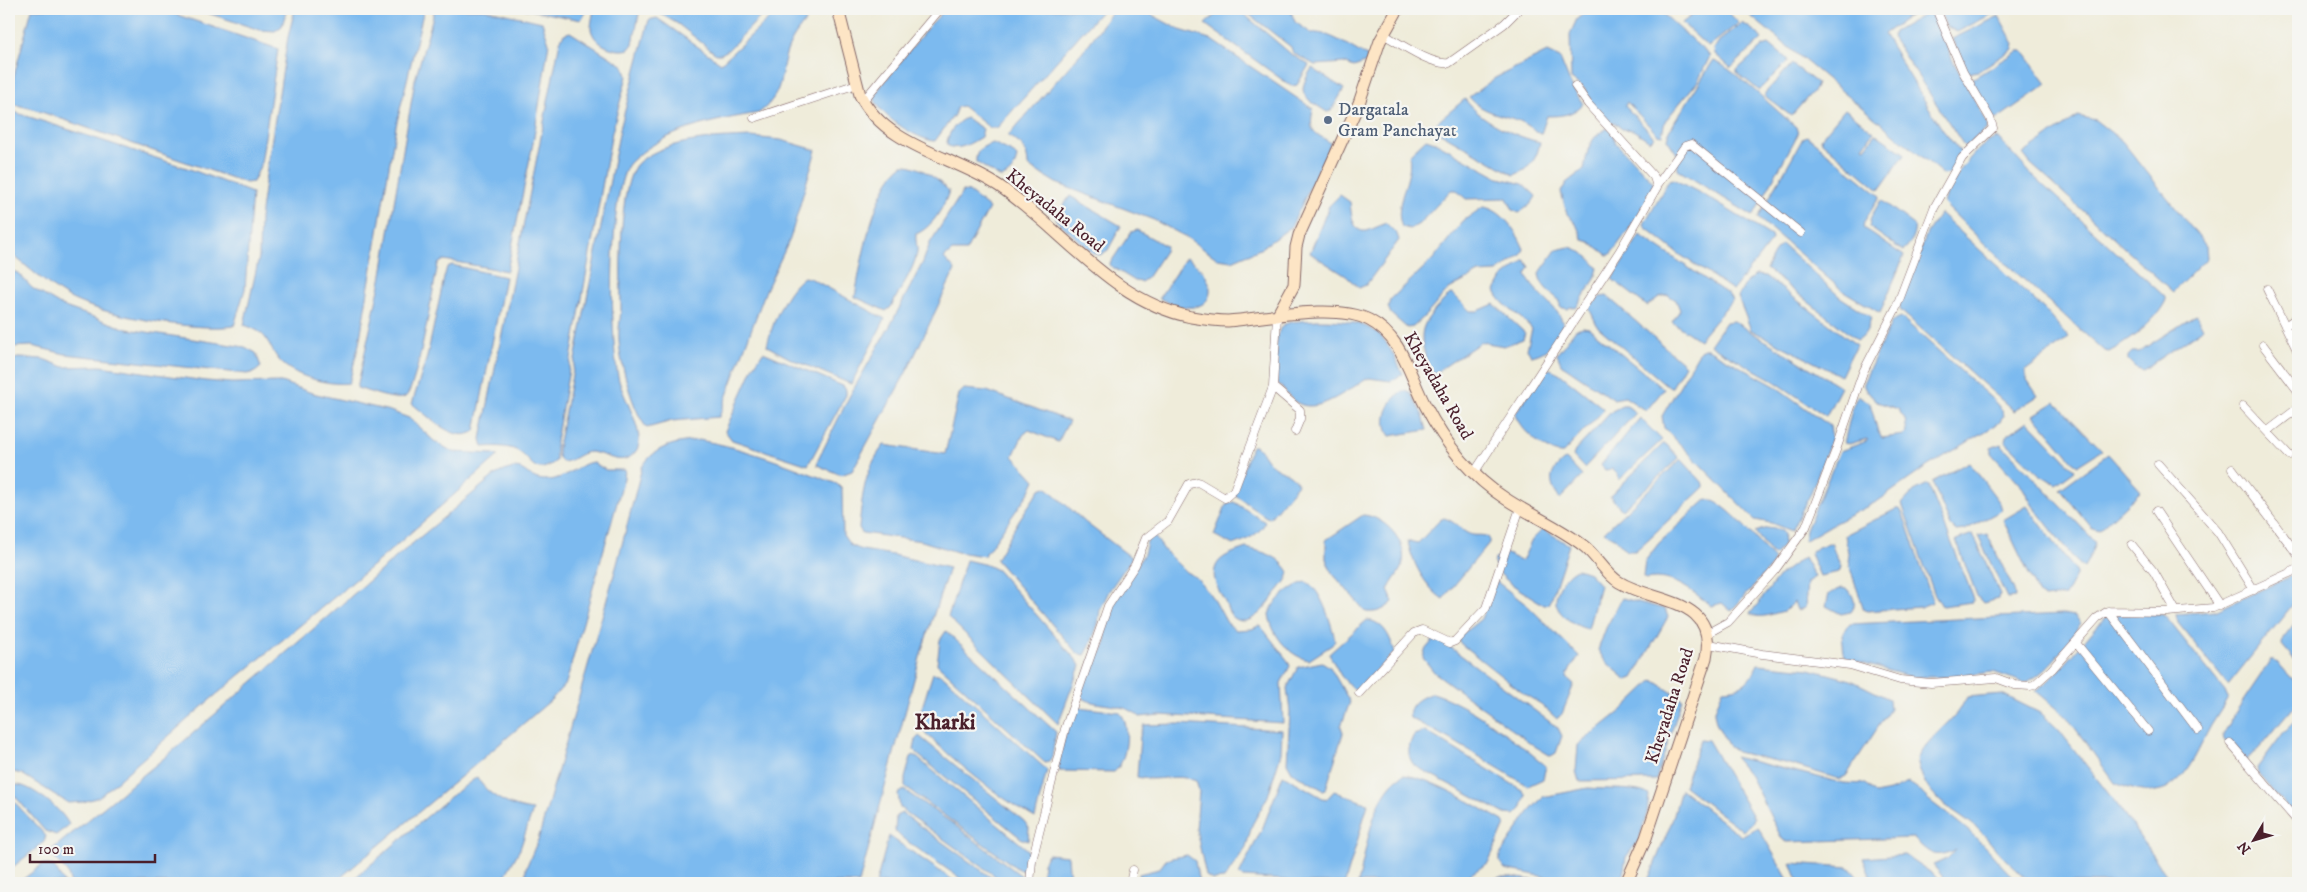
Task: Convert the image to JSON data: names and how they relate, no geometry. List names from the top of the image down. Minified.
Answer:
{"streets":{"main road":["Kheyadaha Road"]},"districts":["Kharki"],"places":["Dargatala Gram Panchayat"],"scale_bar":"100 m","north":"bottom left"}
